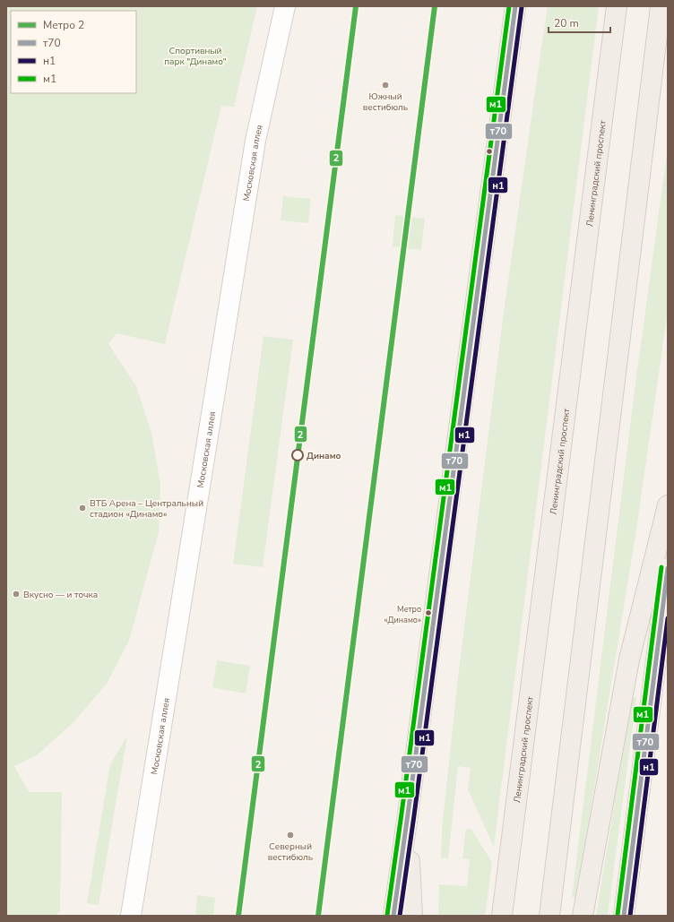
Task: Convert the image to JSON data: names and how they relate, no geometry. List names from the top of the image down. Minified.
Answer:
{"streets":{"main road":["Ленинградский проспект"],"street":["Московская аллея"]},"parks":["Спортивный парк \"Динамо\""],"places":["Южный вестибюль","Динамо","ВТБ Арена – Центральный стадион «Динамо»","Вкусно — и точка","Метро «Динамо»","Cеверный вестибюль"],"lines":["metro line 2","transit line т70","transit line м1","transit line н1"],"legend":["Метро 2","т70","н1","м1"],"scale_bar":"20 m"}
